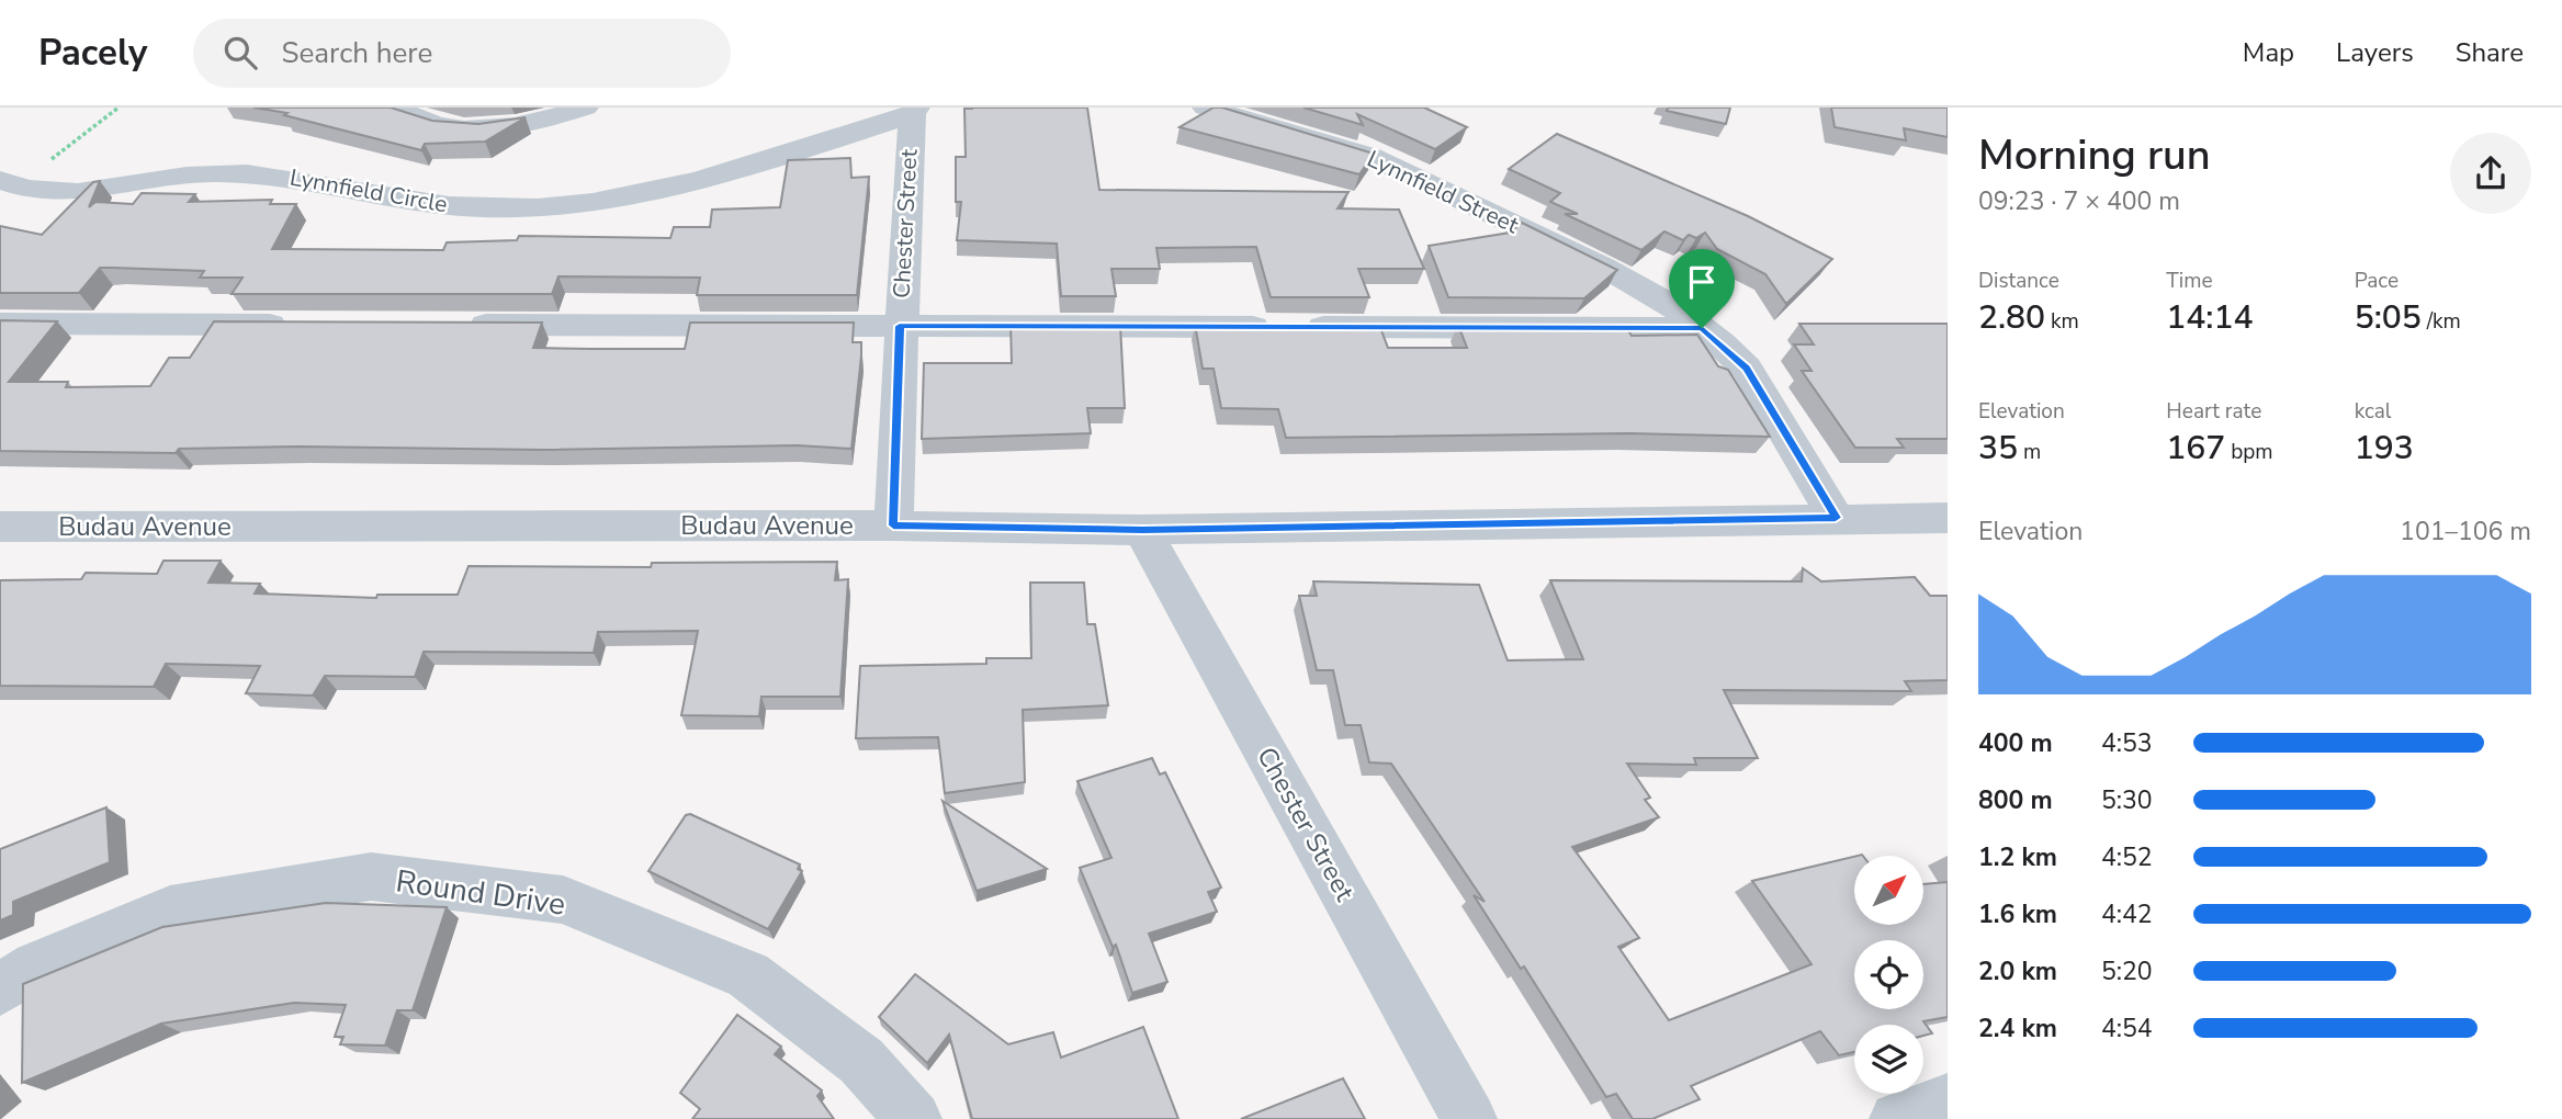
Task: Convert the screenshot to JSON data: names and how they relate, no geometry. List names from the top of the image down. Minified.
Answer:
{"streets":{"street":["Lynnfield Circle","Lynnfield Street","Chester Street","Budau Avenue","Round Drive"]},"crossings":[["Lynnfield Circle","Chester Street"],["Lynnfield Street","Budau Avenue"],["Chester Street","Budau Avenue"]],"north":"top right","page":{"header":"Pacely","search":"Search here","nav":["Map","Layers","Share"],"heading":["Morning run","09:23 · 7 × 400 m"],"stats":[["Distance","2.80 km"],["Time","14:14"],["Pace","5:05 /km"],["Elevation","35 m"],["Heart rate","167 bpm"],["kcal","193"]],"chart":["Elevation","101–106 m"],"list":[{"name":"400 m","note":"4:53"},{"name":"800 m","note":"5:30"},{"name":"1.2 km","note":"4:52"},{"name":"1.6 km","note":"4:42"},{"name":"2.0 km","note":"5:20"},{"name":"2.4 km","note":"4:54"}]}}
